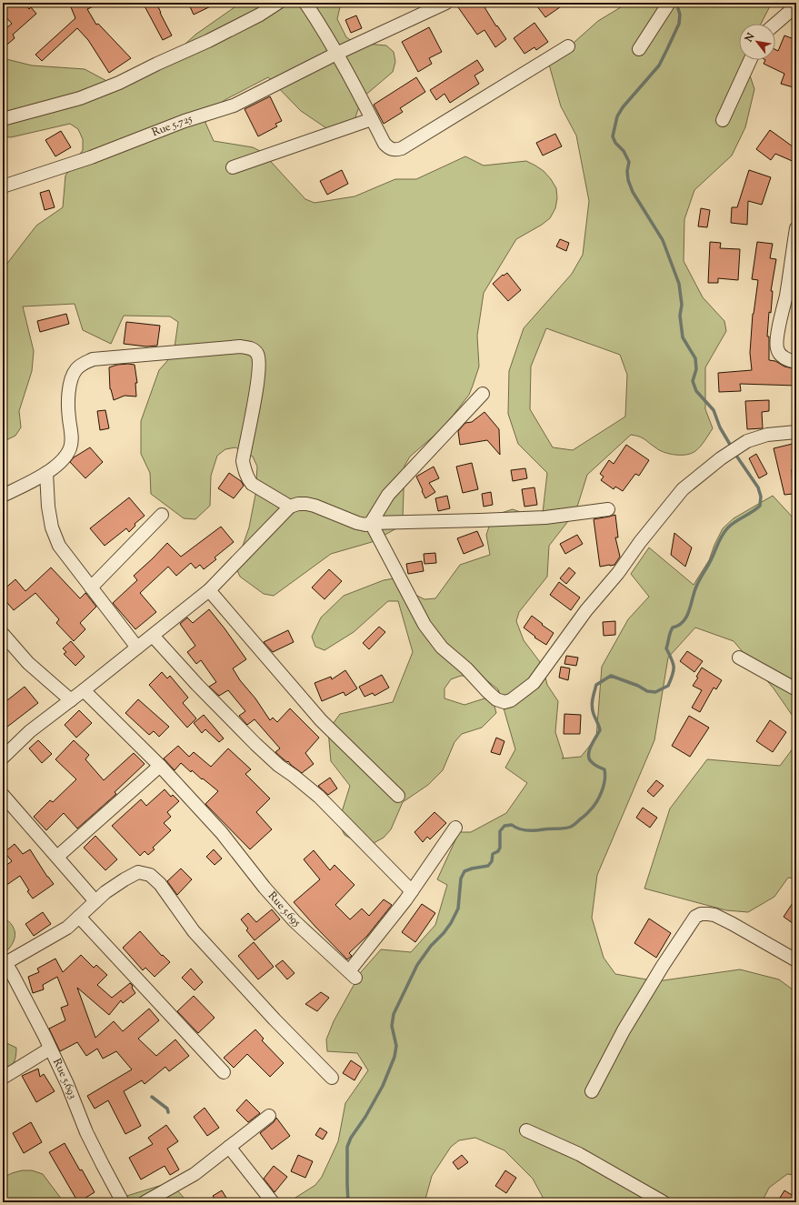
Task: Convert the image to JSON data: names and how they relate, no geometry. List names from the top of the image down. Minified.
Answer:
{"streets":{"street":["Rue 5.725","Rue 5.695","Rue 5.693"]},"north":"top left"}
